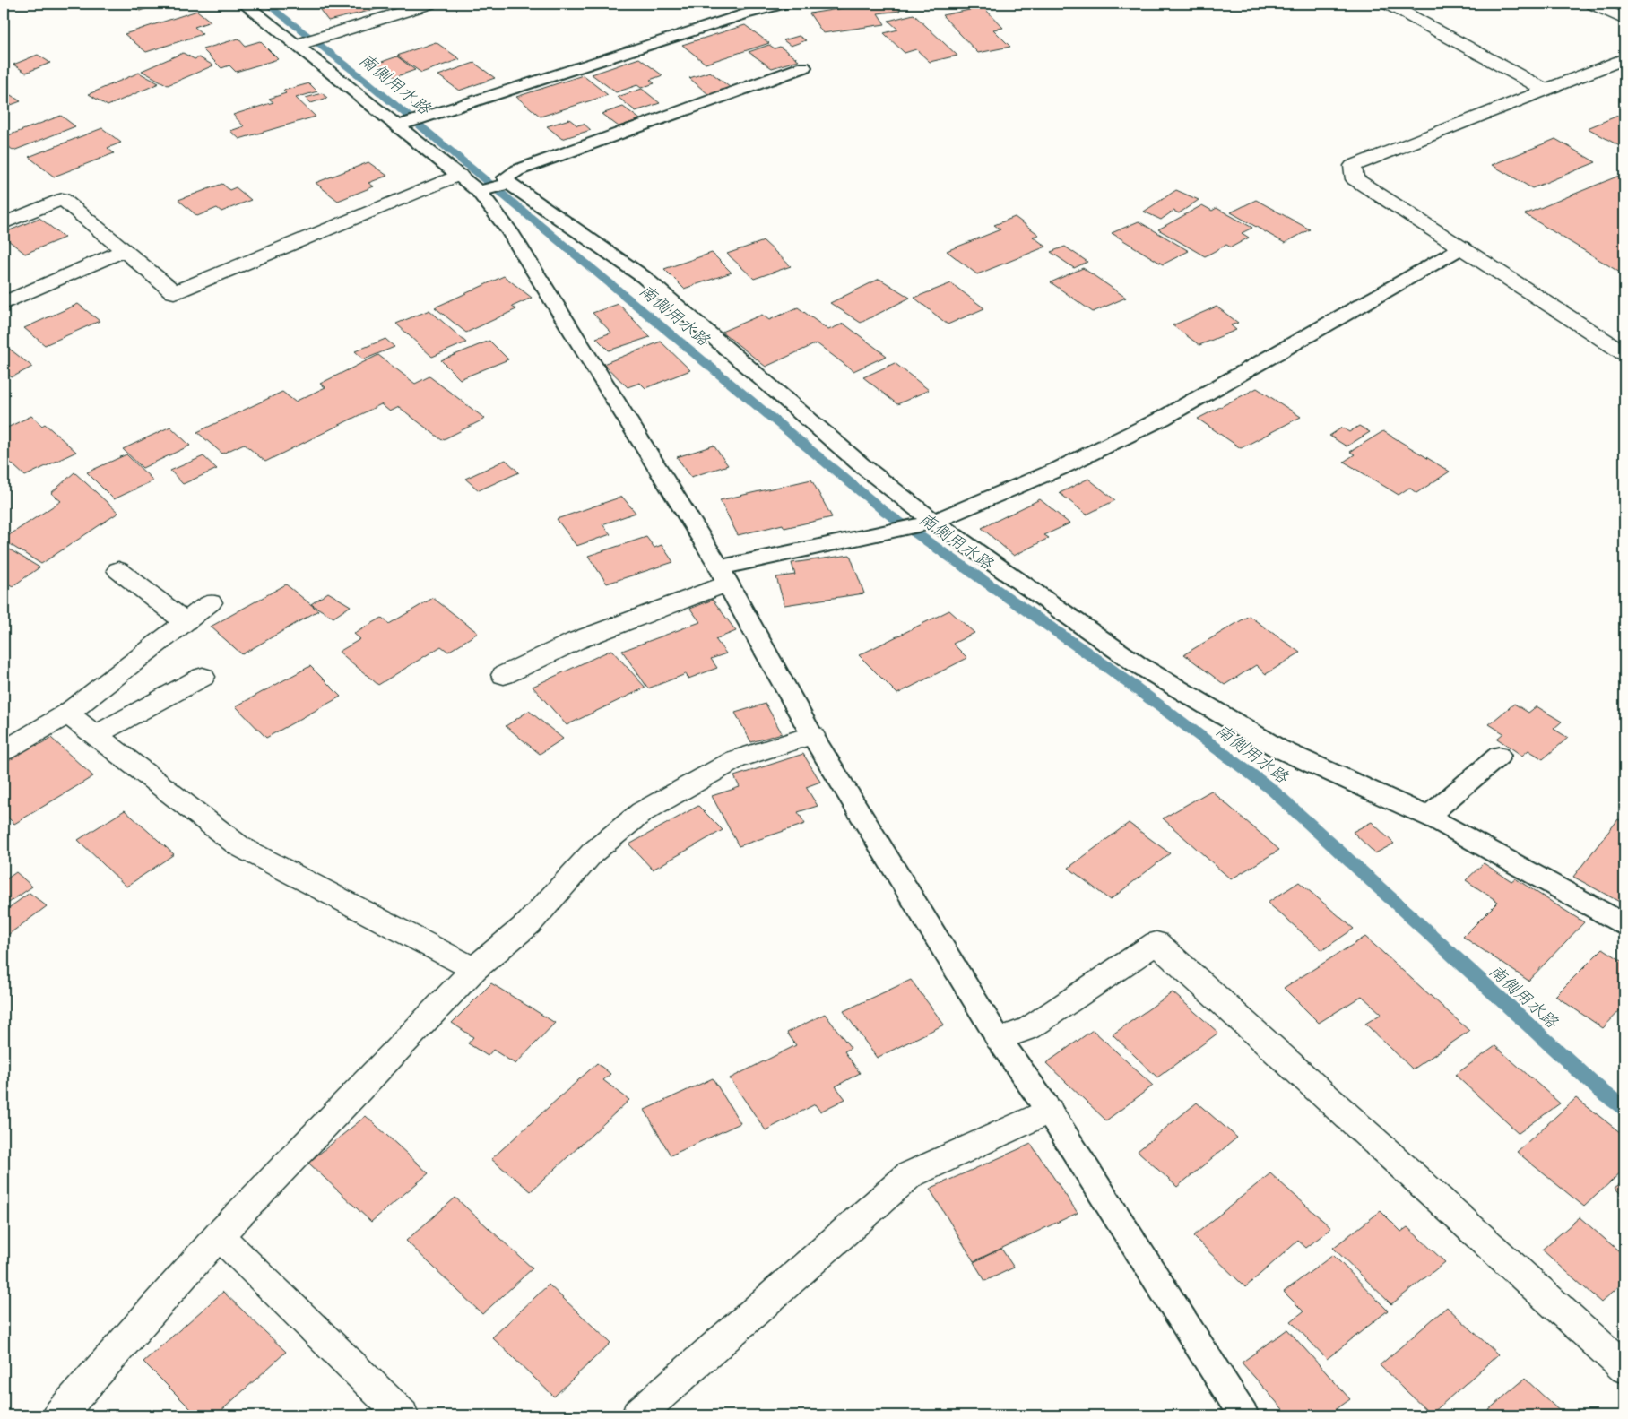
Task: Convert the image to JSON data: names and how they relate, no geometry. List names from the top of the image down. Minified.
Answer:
{"water":["南側用水路"]}
